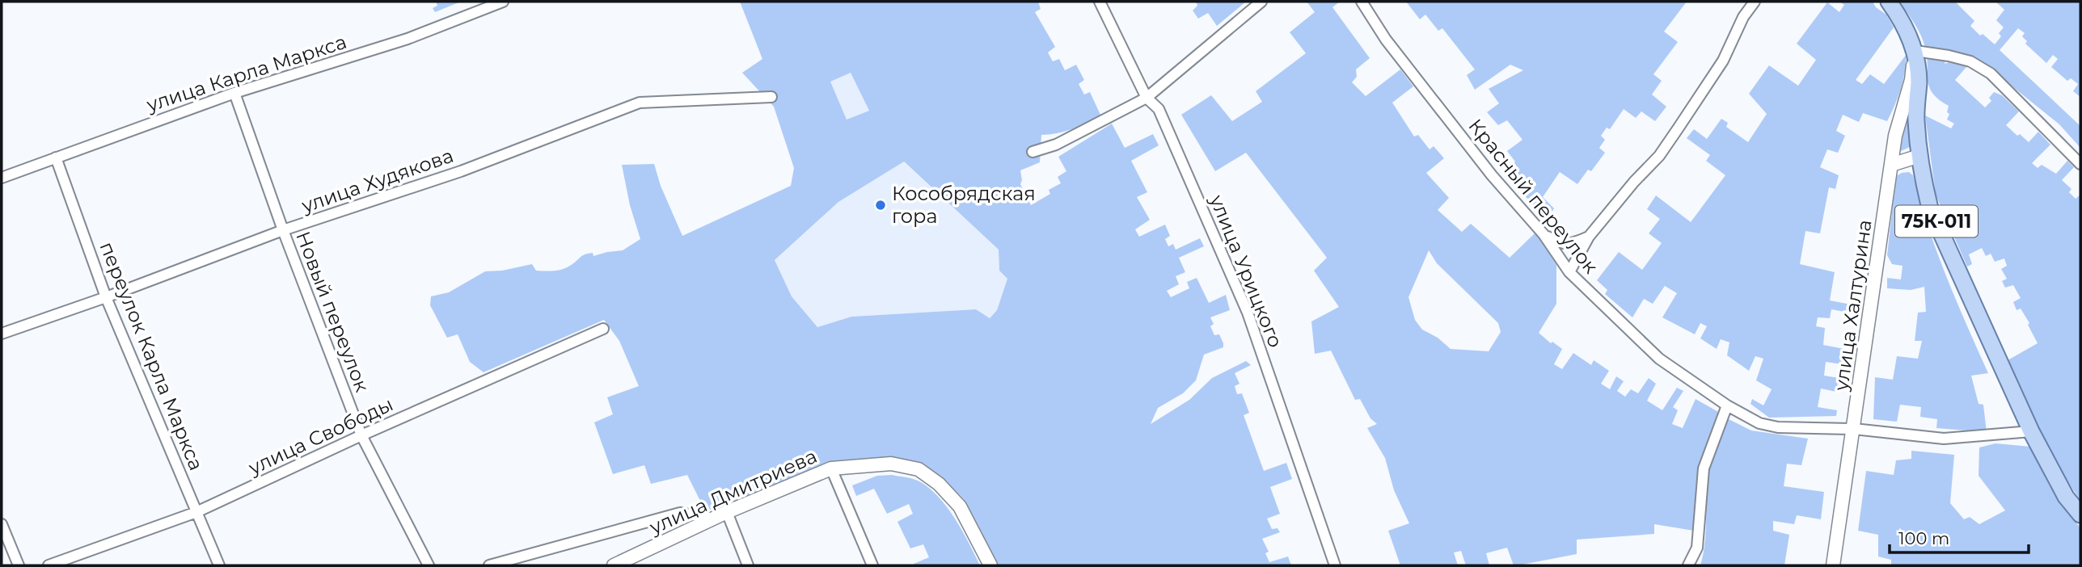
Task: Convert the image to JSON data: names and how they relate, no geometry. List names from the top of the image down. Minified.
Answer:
{"streets":{"main road":["75К-011"],"street":["улица Карла Маркса","улица Худякова","Красный переулок","улица Урицкого","улица Халтурина","Новый переулок","переулок Карла Маркса","улица Свободы","улица Дмитриева"]},"crossings":[["улица Карла Маркса","Новый переулок"],["улица Карла Маркса","переулок Карла Маркса"],["улица Худякова","Новый переулок"],["улица Худякова","переулок Карла Маркса"],["Красный переулок","75К-011"],["Красный переулок","улица Халтурина"],["75К-011","улица Халтурина"],["Новый переулок","улица Свободы"],["переулок Карла Маркса","улица Свободы"]],"places":["Кособрядская гора"],"scale_bar":"100 m"}
